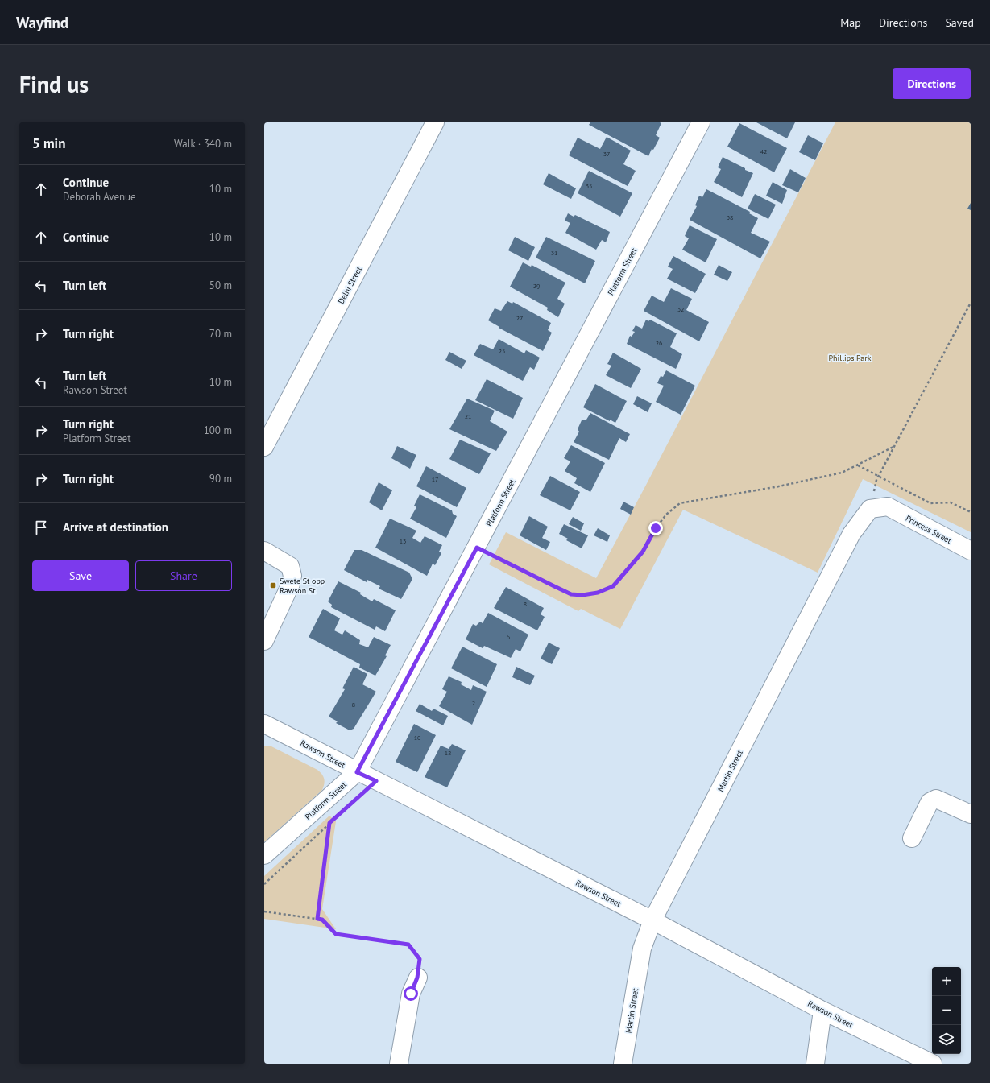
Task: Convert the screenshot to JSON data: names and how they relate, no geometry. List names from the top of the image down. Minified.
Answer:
{"streets":{"street":["Platform Street","Delhi Street","Princess Street","Rawson Street","Martin Street"]},"crossings":[["Platform Street","Rawson Street"],["Princess Street","Martin Street"],["Rawson Street","Martin Street"]],"parks":["Phillips Park"],"places":{"transit":["Swete St opp Rawson St"]},"house_numbers":["42","37","35","38","31","29","32","27","26","25","21","17","13","8","6","2","8","10","12"],"page":{"header":"Wayfind","nav":["Map","Directions","Saved"],"buttons":["Directions",["Save","Share"]],"title":"Find us","heading":["5 min","Walk · 340 m"],"list":[["Continue","Deborah Avenue","10 m"],["Continue","10 m"],["Turn left","50 m"],["Turn right","70 m"],["Turn left","Rawson Street","10 m"],["Turn right","Platform Street","100 m"],["Turn right","90 m"],"Arrive at destination"],"map_buttons":["+","−"]}}
